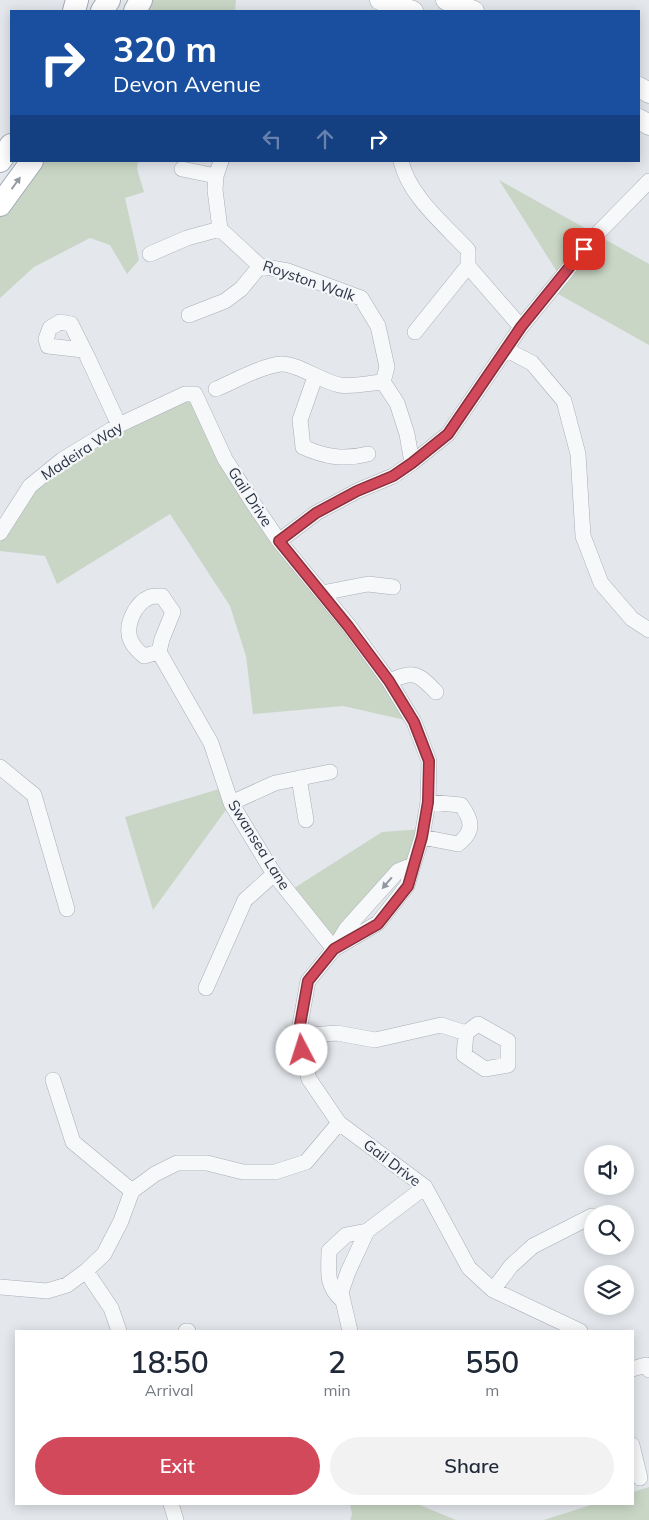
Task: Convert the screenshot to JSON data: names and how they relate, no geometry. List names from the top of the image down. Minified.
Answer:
{"streets":{"street":["Royston Walk","Madeira Way","Gail Drive","Swansea Lane"]},"crossings":[["Madeira Way","Gail Drive"],["Gail Drive","Swansea Lane"]],"page":{"turn":["320 m","Devon Avenue"],"eta":["18:50","Arrival","2","min","550","m"],"buttons":["Exit","Share"]}}
